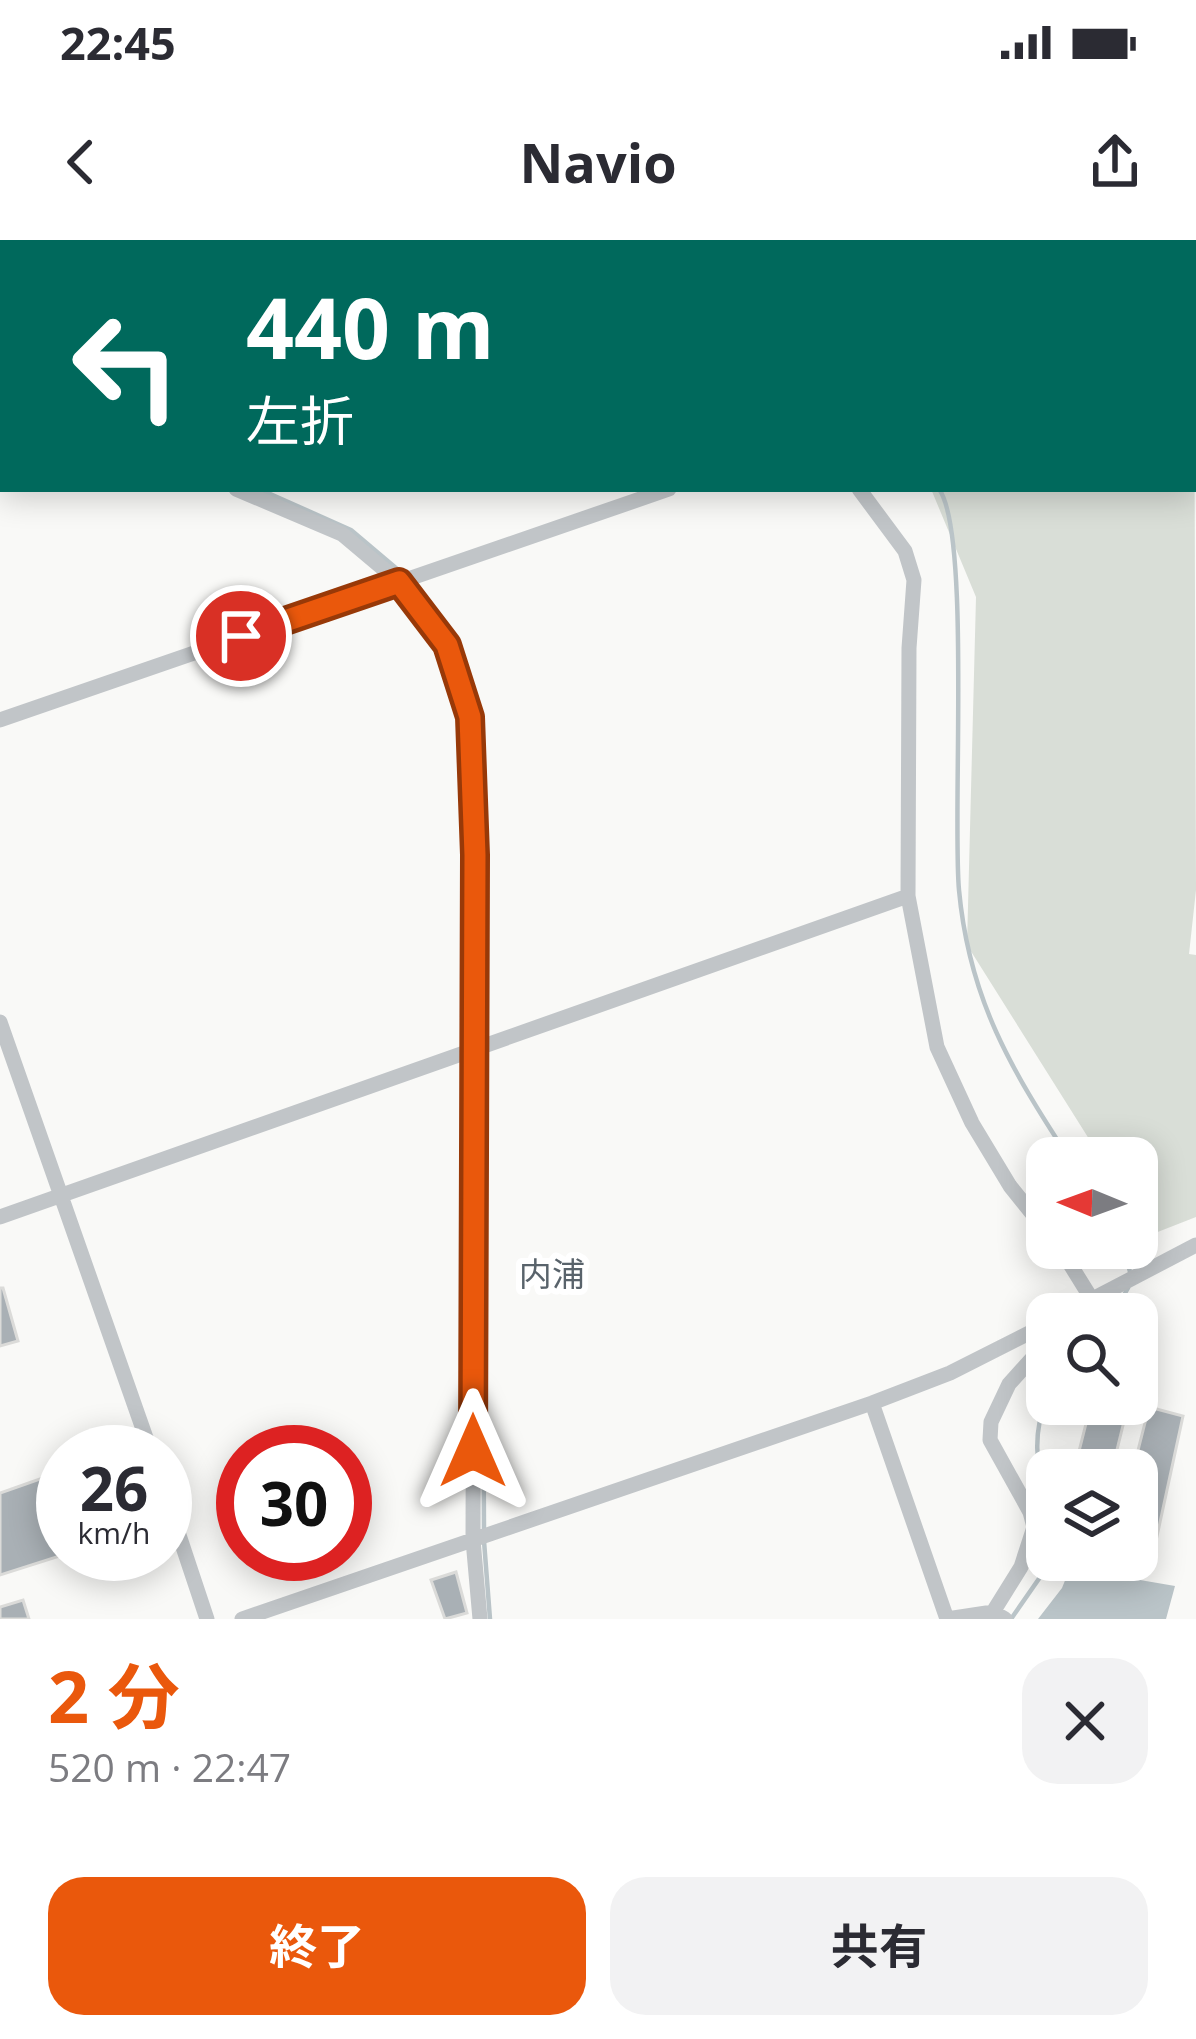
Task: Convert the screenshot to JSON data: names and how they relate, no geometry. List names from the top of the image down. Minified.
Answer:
{"districts":["内浦"],"north":"left","page":{"status":"22:45","header":"Navio","turn":["440 m","左折"],"speed":"26 km/h","limit":"30","heading":["2 分","520 m · 22:47"],"buttons":["終了","共有"]}}
